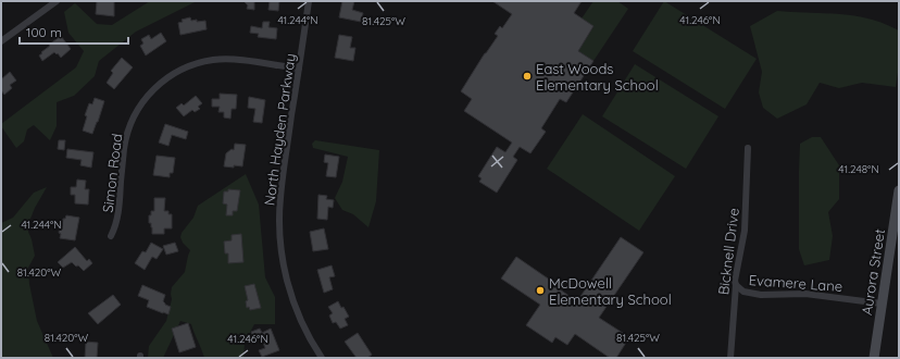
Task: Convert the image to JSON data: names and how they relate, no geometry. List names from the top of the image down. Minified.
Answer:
{"streets":{"street":["North Hayden Parkway","Simon Road","Bicknell Drive","Aurora Street","Evamere Lane"]},"crossings":[["North Hayden Parkway","Simon Road"],["Bicknell Drive","Evamere Lane"],["Aurora Street","Evamere Lane"]],"places":["East Woods Elementary School","McDowell Elementary School"],"scale_bar":"100 m","coordinates":["41.244°N","41.246°N","81.425°W","41.248°N","81.420°W"]}
